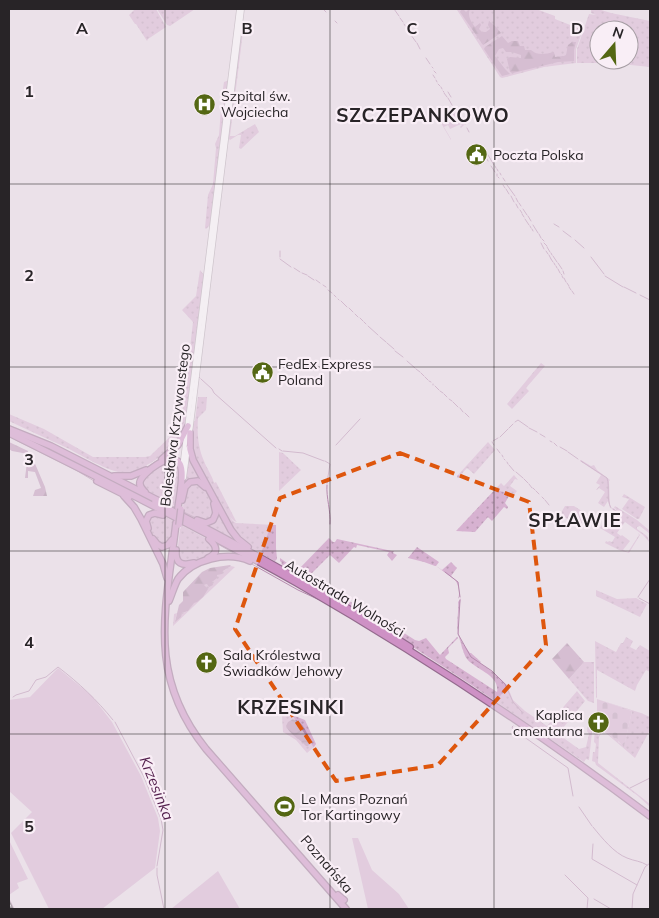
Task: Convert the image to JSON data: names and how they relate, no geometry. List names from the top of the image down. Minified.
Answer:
{"streets":{"highway":["Bolesława Krzywoustego","Autostrada Wolności","Poznańska"]},"crossings":[["Bolesława Krzywoustego","Poznańska"]],"districts":["SZCZEPANKOWO","SPŁAWIE","KRZESINKI"],"water":["Krzesinka"],"places":{"hospital":["Szpital św. Wojciecha"],"public building":["Poczta Polska","FedEx Express Poland"],"church":["Sala Królestwa Świadków Jehowy","Kaplica cmentarna"],"sports":["Le Mans Poznań Tor Kartingowy"]},"north":"top","grid":{"columns":["A","B","C","D"],"rows":["1","2","3","4","5"]}}
